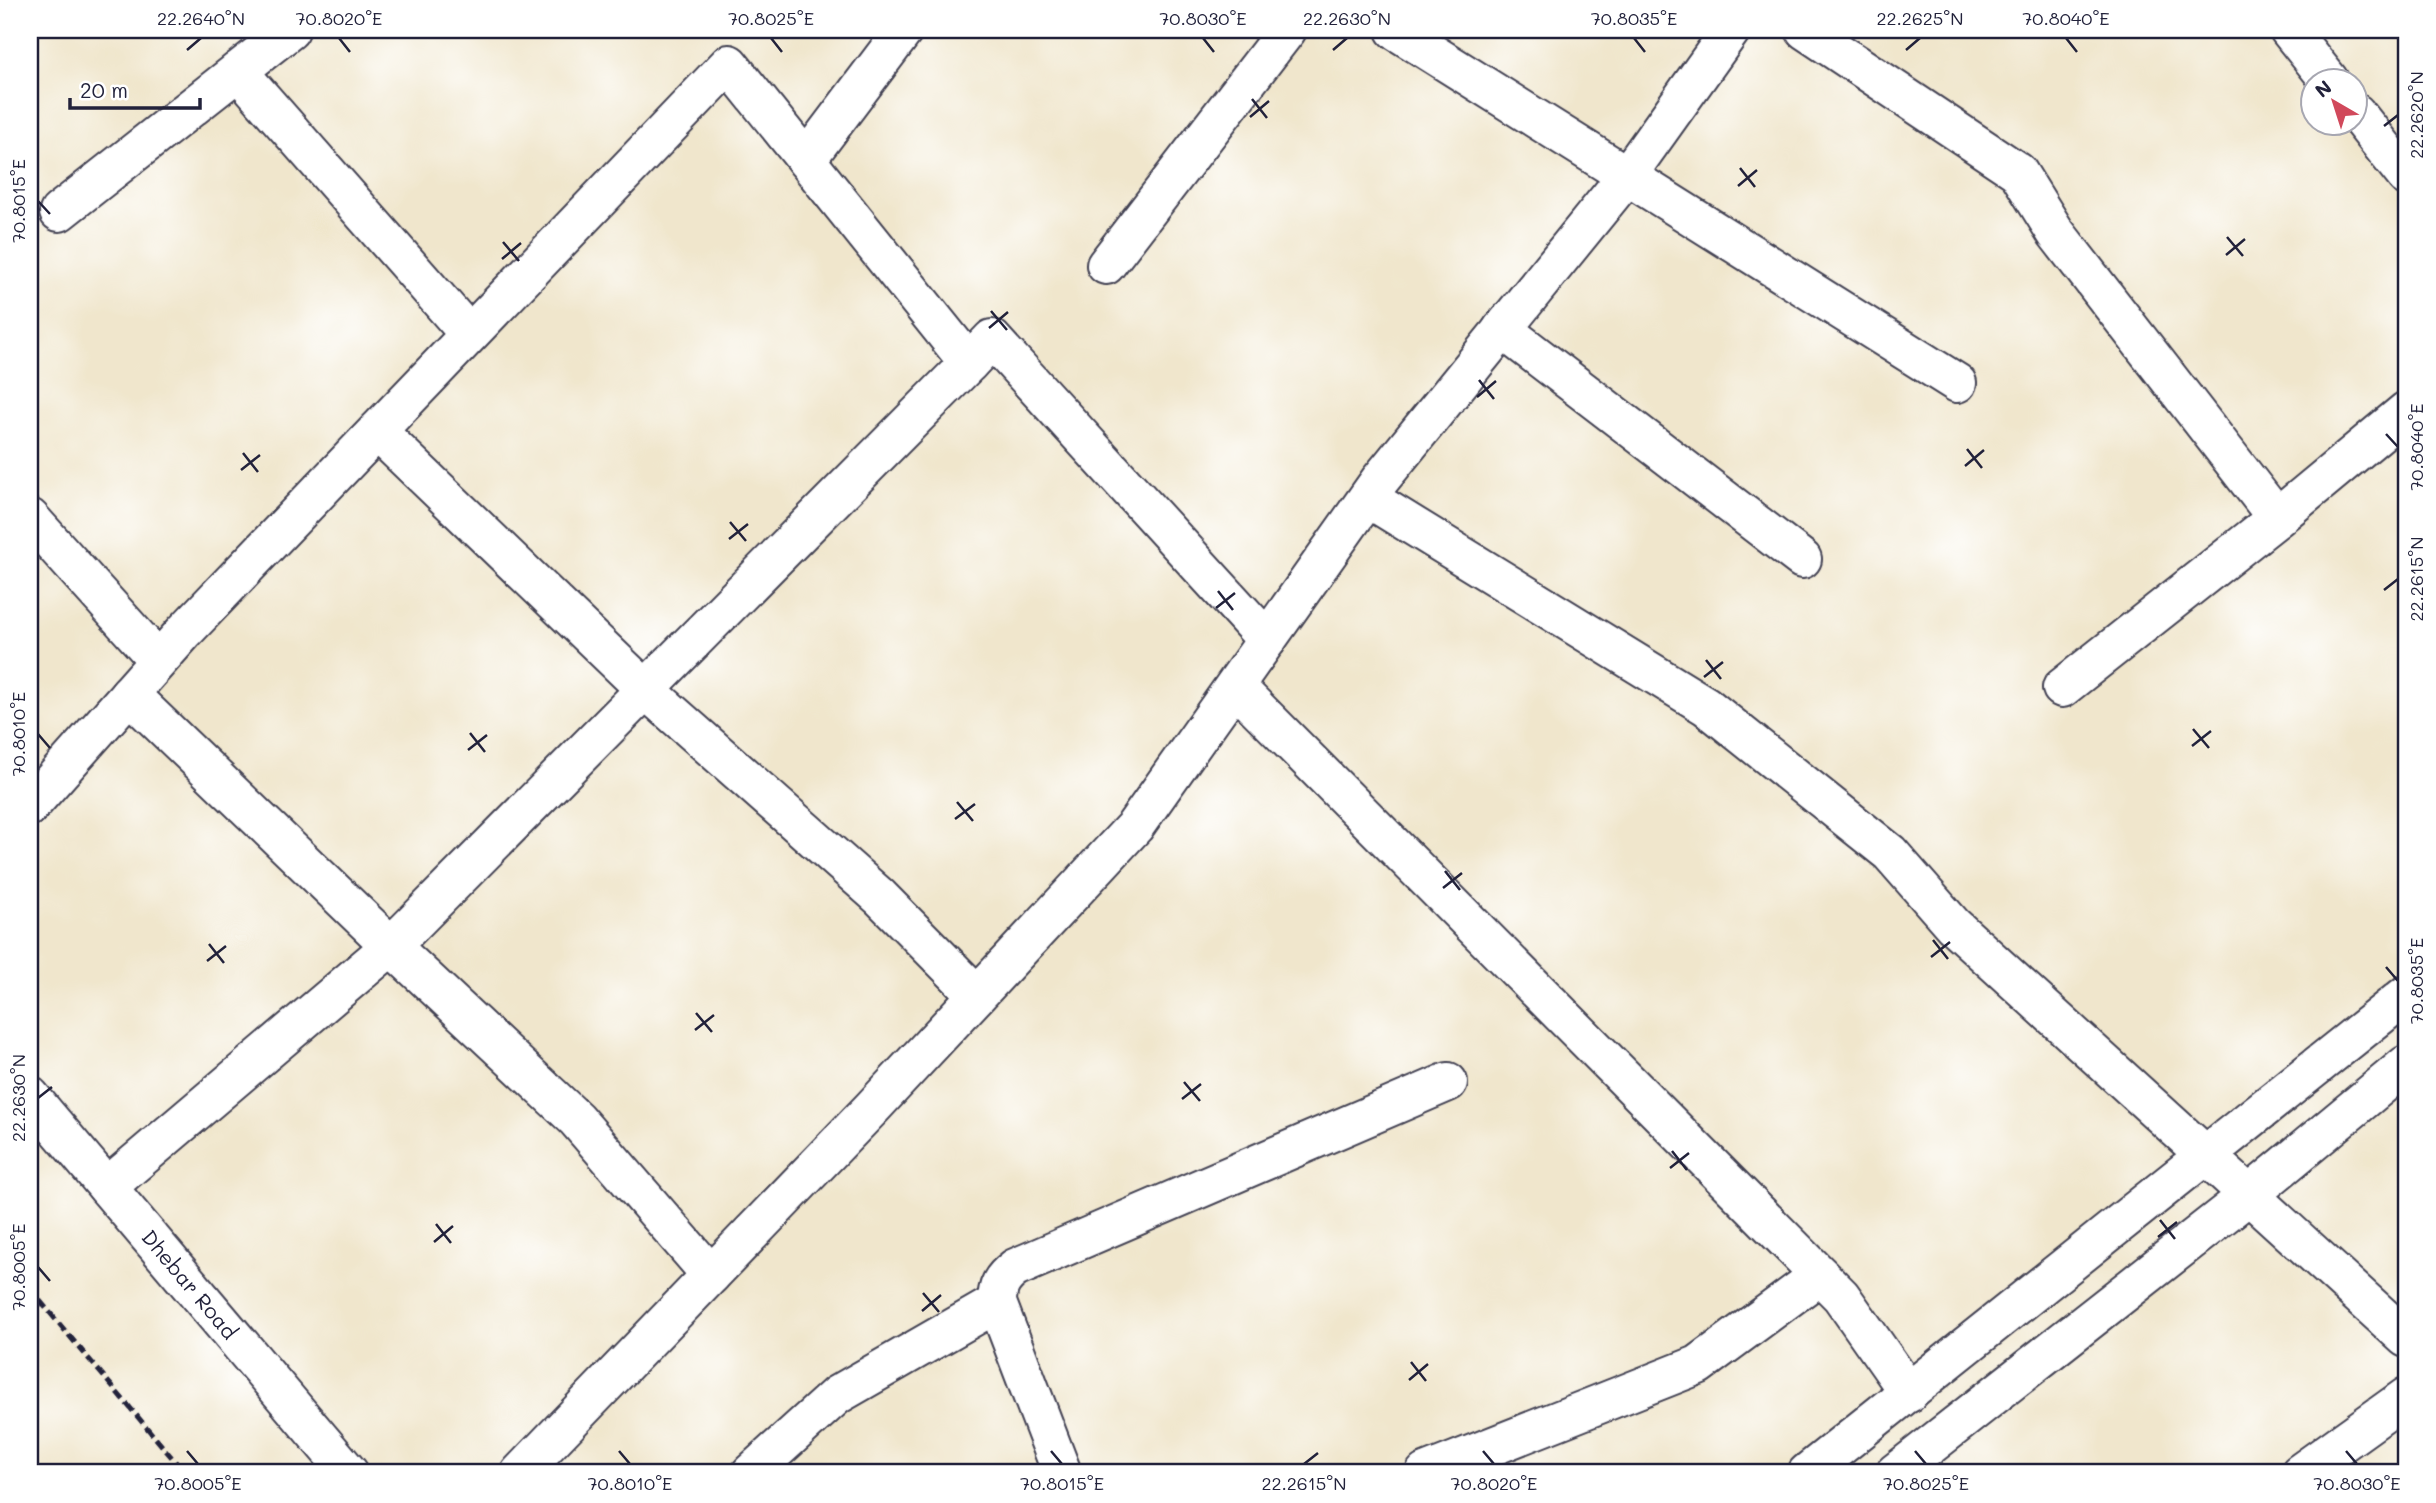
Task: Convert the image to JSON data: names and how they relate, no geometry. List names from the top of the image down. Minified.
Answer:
{"streets":{"street":["Dhebar Road"]},"scale_bar":"20 m","north":"top left","coordinates":["22.2640°N","70.8020°E","70.8025°E","70.8030°E","22.2630°N","70.8035°E","22.2625°N","70.8040°E","22.2620°N","70.8015°E","22.2615°N","70.8010°E","70.8005°E"]}
